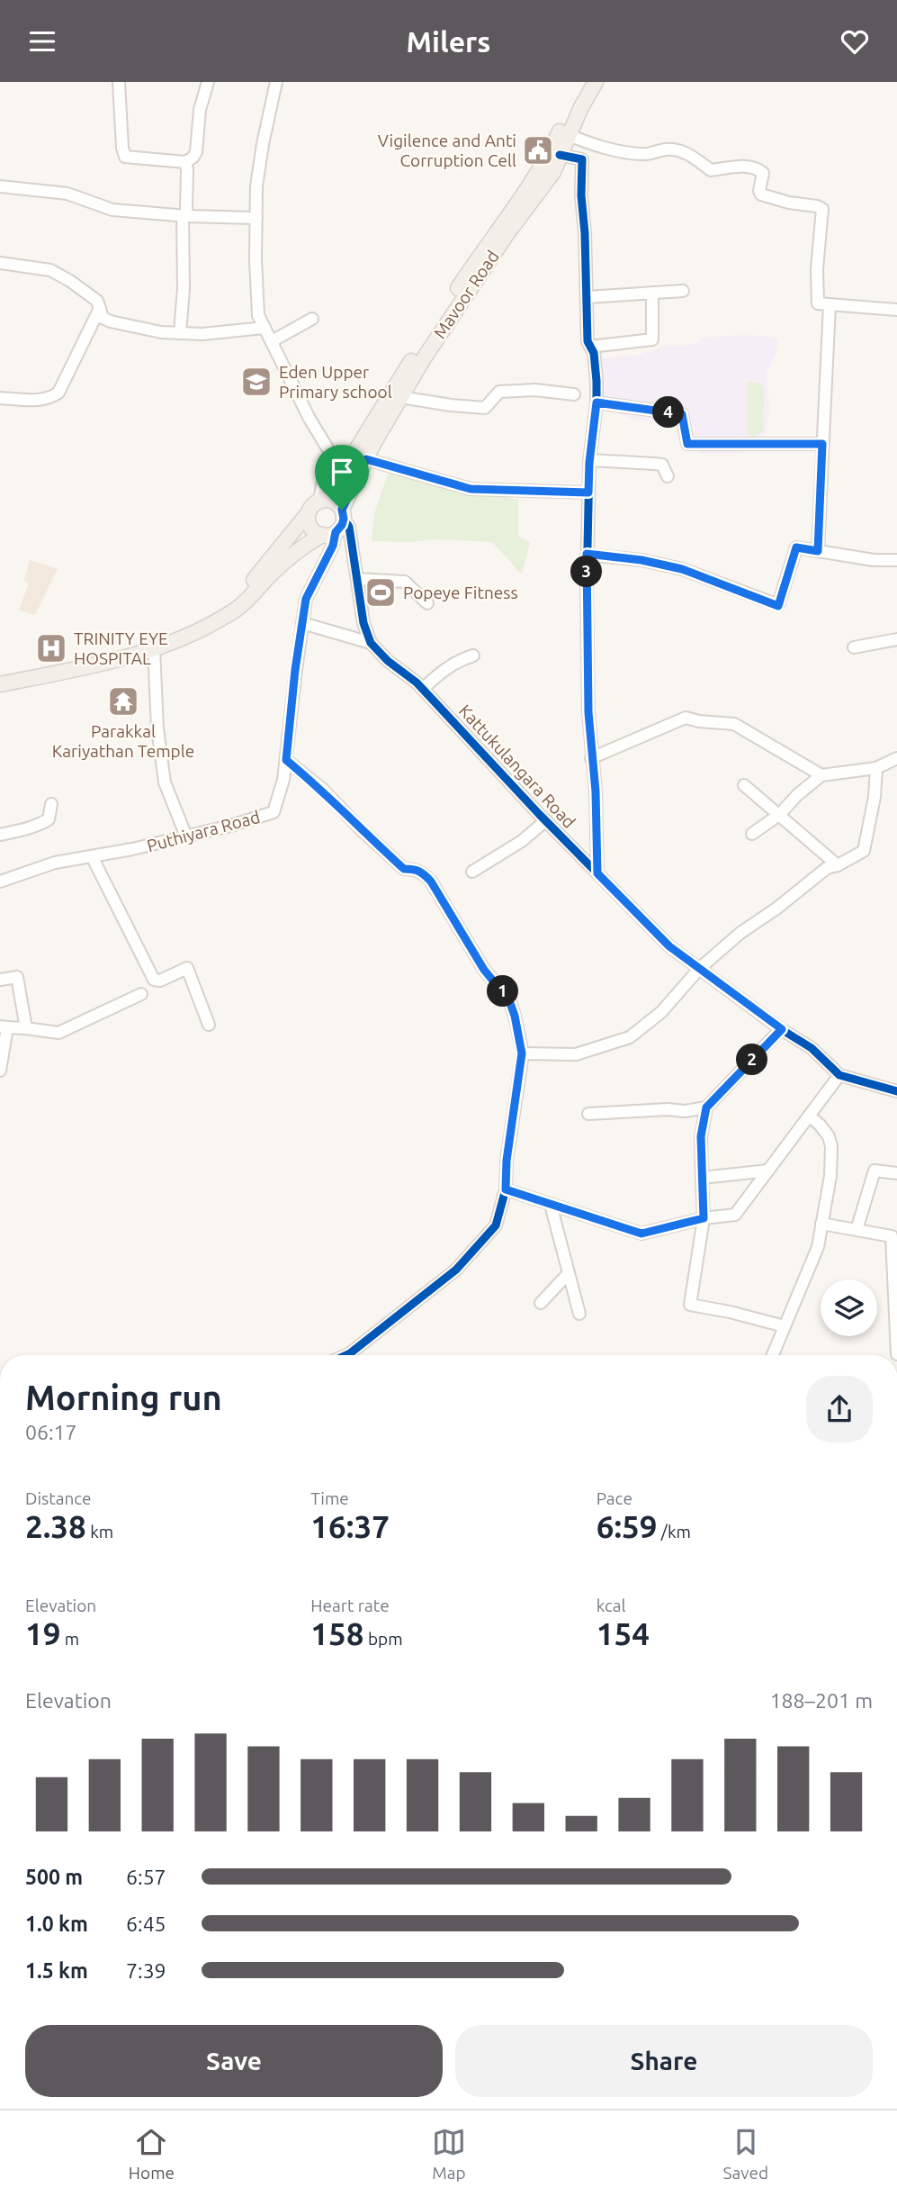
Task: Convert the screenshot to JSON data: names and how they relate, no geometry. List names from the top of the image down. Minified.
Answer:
{"streets":{"main road":["Mavoor Road"],"street":["Kattukulangara Road","Puthiyara Road"]},"crossings":[["Mavoor Road","Kattukulangara Road"],["Mavoor Road","Puthiyara Road"],["Kattukulangara Road","Puthiyara Road"]],"places":{"public building":["Vigilence and Anti Corruption Cell"],"school or university":["Eden Upper Primary school"],"sports":["Popeye Fitness"],"hospital":["TRINITY EYE HOSPITAL"],"temple":["Parakkal Kariyathan Temple"]},"page":{"header":"Milers","pins":["4","3","1","2"],"heading":["Morning run","06:17"],"stats":[["Distance","2.38 km"],["Time","16:37"],["Pace","6:59 /km"],["Elevation","19 m"],["Heart rate","158 bpm"],["kcal","154"]],"chart":["Elevation","188–201 m"],"list":[{"name":"500 m","note":"6:57"},{"name":"1.0 km","note":"6:45"},{"name":"1.5 km","note":"7:39"}],"buttons":["Save","Share"],"tabs":["Home","Map","Saved"]}}
